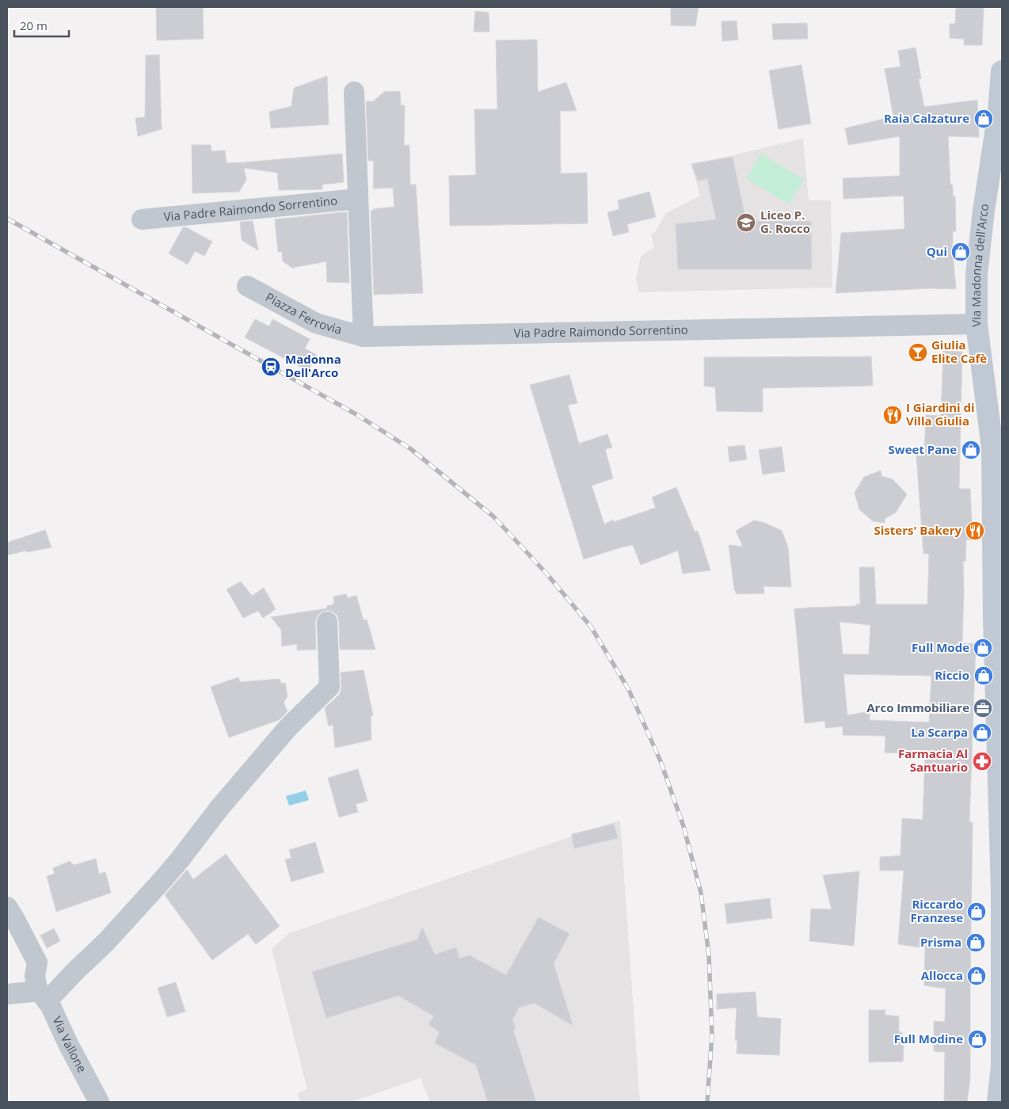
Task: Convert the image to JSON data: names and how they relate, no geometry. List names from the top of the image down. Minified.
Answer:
{"streets":{"main road":["Via Madonna dell'Arco"],"street":["Via Padre Raimondo Sorrentino","Piazza Ferrovia","Via Vallone"]},"crossings":[["Via Padre Raimondo Sorrentino","Via Madonna dell'Arco"],["Via Padre Raimondo Sorrentino","Piazza Ferrovia"]],"places":{"shop":["Raia Calzature","Qui","Sweet Pane","Full Mode","Riccio","La Scarpa","Riccardo Franzese","Prisma","Allocca","Full Modine"],"school or university":["Liceo P. G. Rocco"],"bar":["Giulia Elite Cafè"],"station":["Madonna Dell'Arco"],"restaurant":["I Giardini di Villa Giulia","Sisters' Bakery"],"office":["Arco Immobiliare"],"pharmacy":["Farmacia Al Santuario"]},"scale_bar":"20 m"}
